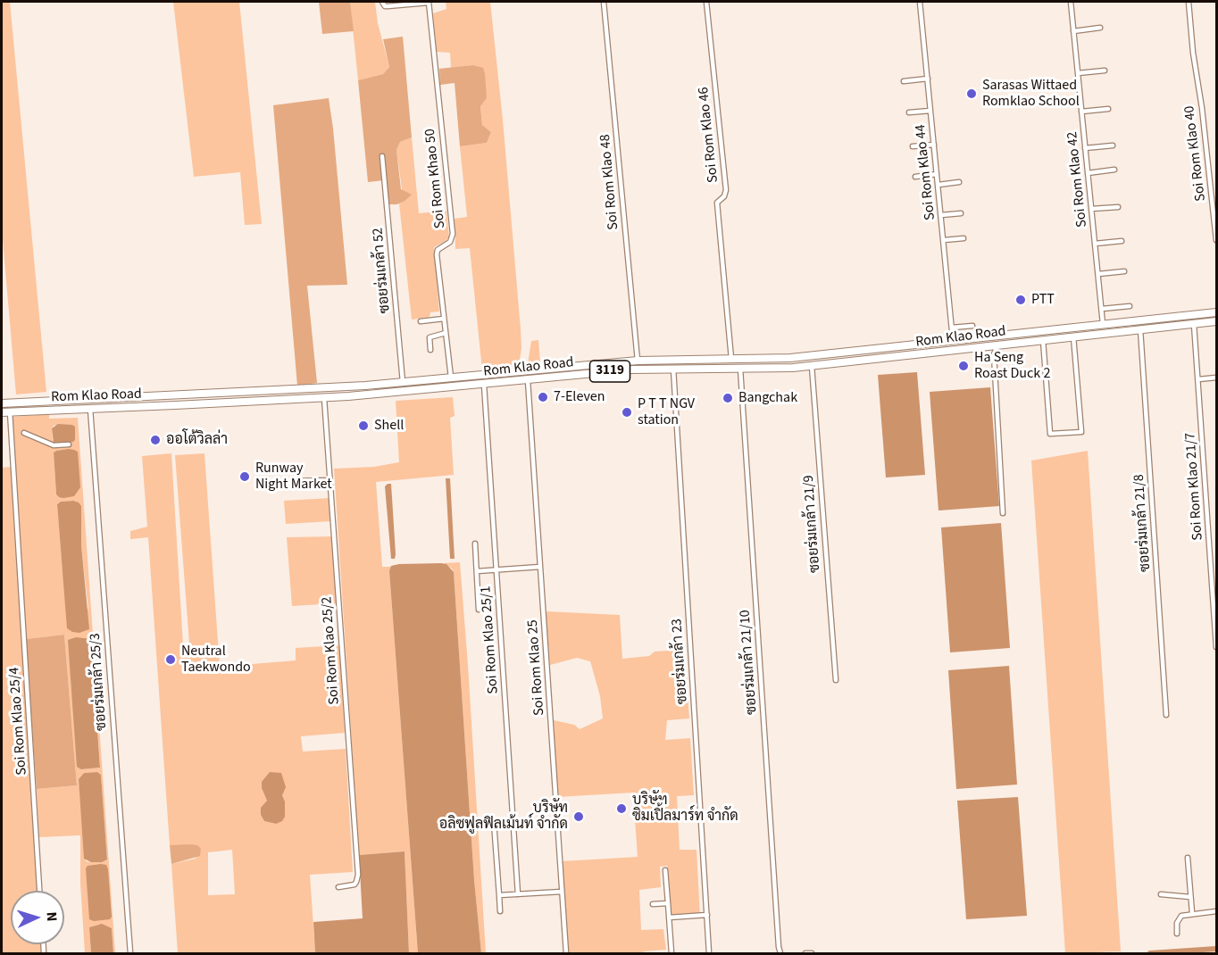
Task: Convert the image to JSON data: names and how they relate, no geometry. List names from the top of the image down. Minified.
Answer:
{"streets":{"main road":["Rom Klao Road","3119"],"street":["Soi Rom Klao 46","Soi Rom Klao 40","Soi Rom Klao 44","Soi Rom Khao 50","Soi Rom Klao 42","Soi Rom Klao 48","ซอยร่มเกล้า 52","Soi Rom Klao 21/7","ซอยร่มเกล้า 21/8","ซอยร่มเกล้า 21/9","Soi Rom Klao 25/1","Soi Rom Klao 25/2","ซอยร่มเกล้า 23","ซอยร่มเกล้า 21/10","Soi Rom Klao 25","ซอยร่มเกล้า 25/3","Soi Rom Klao 25/4"]},"crossings":[["Soi Rom Klao 46","Rom Klao Road"],["Soi Rom Klao 44","Rom Klao Road"],["Soi Rom Khao 50","Rom Klao Road"],["Soi Rom Klao 42","Rom Klao Road"],["Soi Rom Klao 48","Rom Klao Road"],["ซอยร่มเกล้า 52","Rom Klao Road"],["Rom Klao Road","Soi Rom Klao 21/7"],["Rom Klao Road","ซอยร่มเกล้า 21/8"],["Rom Klao Road","ซอยร่มเกล้า 21/9"],["Rom Klao Road","Soi Rom Klao 25/1"],["Rom Klao Road","Soi Rom Klao 25/2"],["Rom Klao Road","ซอยร่มเกล้า 23"],["Rom Klao Road","ซอยร่มเกล้า 21/10"],["Rom Klao Road","Soi Rom Klao 25"],["Rom Klao Road","ซอยร่มเกล้า 25/3"],["Rom Klao Road","Soi Rom Klao 25/4"]],"places":["Sarasas Wittaed Romklao School","PTT","Ha Seng Roast Duck 2","7-Eleven","Bangchak","P T T NGV station","Shell","ออโต้วิลล่า","Runway Night Market","Neutral Taekwondo","บริษัท ซิมเปิ้ลมาร์ท จำกัด","บริษัท อลิซฟูลฟิลเม้นท์ จำกัด"],"north":"right"}
